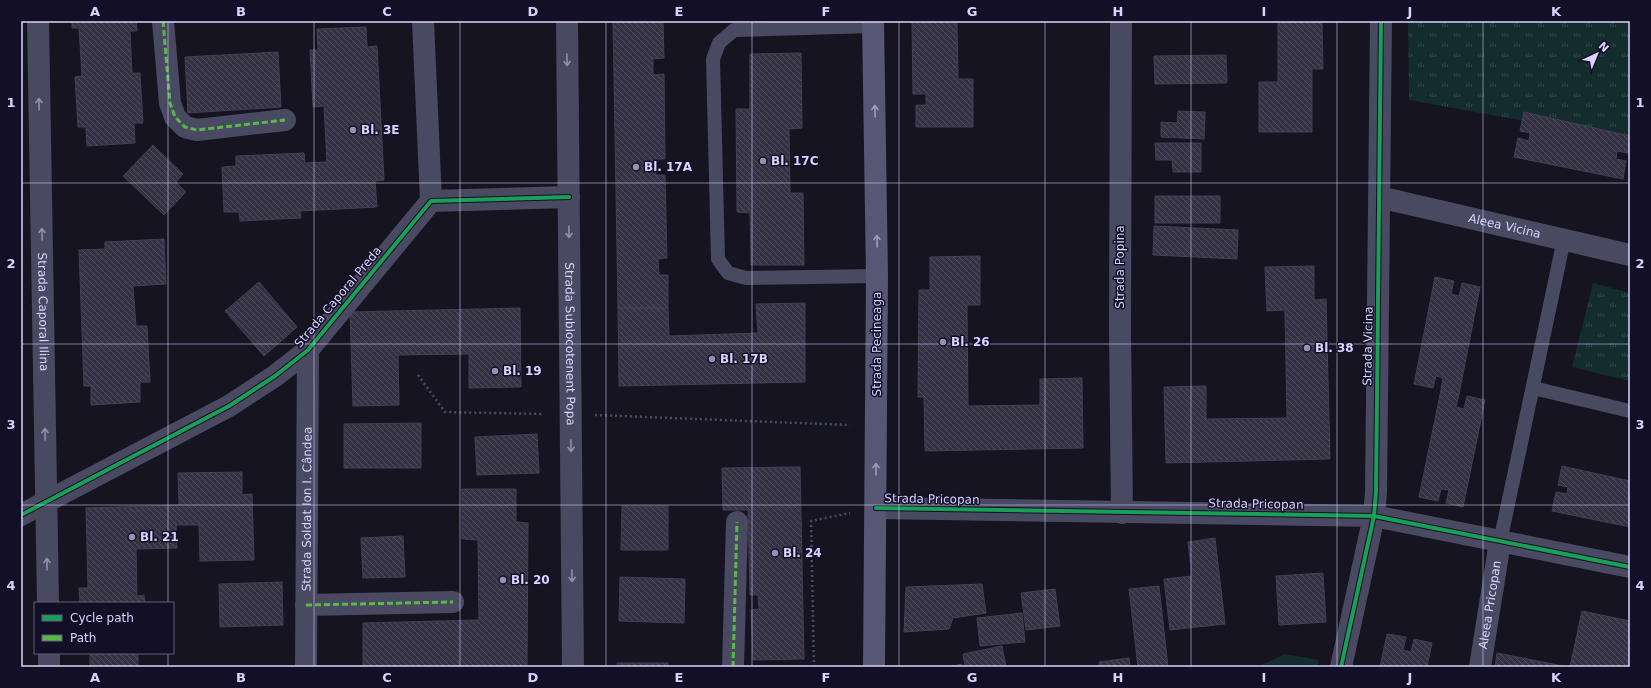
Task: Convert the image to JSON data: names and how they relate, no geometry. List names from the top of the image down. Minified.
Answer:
{"streets":{"street":["Aleea Vicina","Strada Popina","Strada Caporal Preda","Strada Caporal Ilina","Strada Sublocotenent Popa","Strada Pecineaga","Strada Vicina","Strada Pricopan","Strada Soldat Ion I. Cândea","Aleea Pricopan"]},"crossings":[["Aleea Vicina","Strada Vicina"],["Strada Popina","Strada Pricopan"],["Strada Caporal Preda","Strada Caporal Ilina"],["Strada Caporal Preda","Strada Soldat Ion I. Cândea"],["Strada Pecineaga","Strada Pricopan"],["Strada Vicina","Strada Pricopan"],["Strada Pricopan","Aleea Pricopan"]],"one_way":["Strada Caporal Ilina","Strada Pecineaga"],"places":["Bl. 3E","Bl. 17C","Bl. 17A","Bl. 26","Bl. 38","Bl. 17B","Bl. 19","Bl. 21","Bl. 24","Bl. 20"],"legend":["Cycle path","Path"],"north":"top right","grid":{"columns":["A","B","C","D","E","F","G","H","I","J","K"],"rows":["1","2","3","4"]}}
